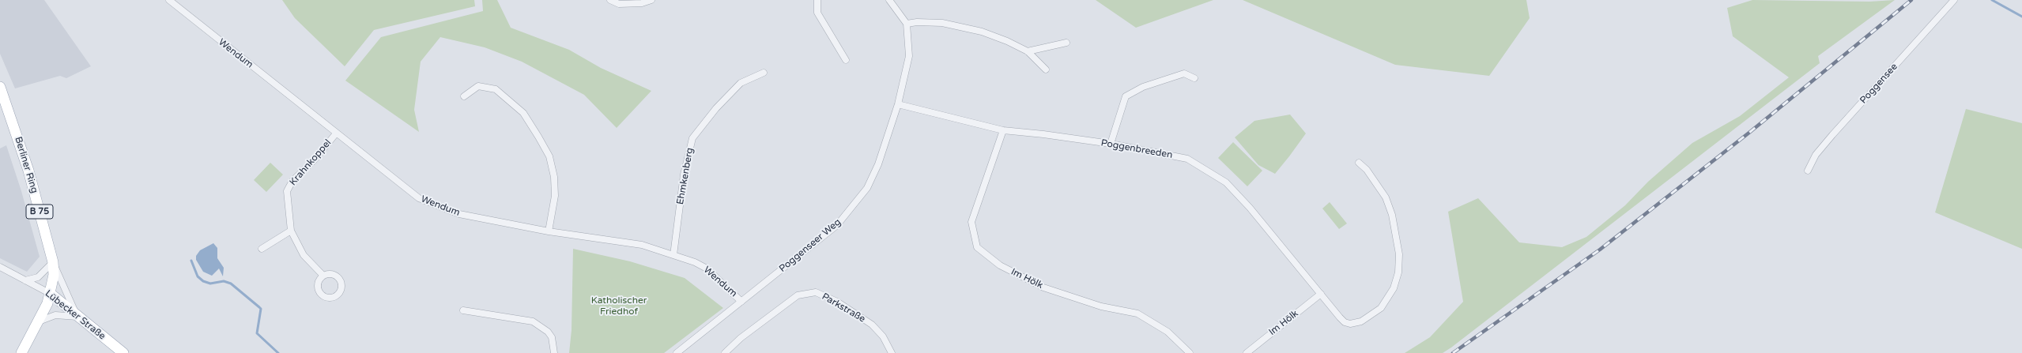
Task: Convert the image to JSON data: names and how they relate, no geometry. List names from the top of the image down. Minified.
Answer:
{"streets":{"main road":["Berliner Ring","B 75","Lübecker Straße"],"street":["Wendum","Poggensee","Poggenbreeden","Krahnkoppel","Ehmkenberg","Poggenseer Weg","Im Hölk","Parkstraße"]},"crossings":[["Wendum","Krahnkoppel"],["Wendum","Ehmkenberg"],["Wendum","Poggenseer Weg"],["Poggenbreeden","Poggenseer Weg"],["Poggenbreeden","Im Hölk"],["Berliner Ring","Lübecker Straße"]],"parks":["Katholischer Friedhof"]}
